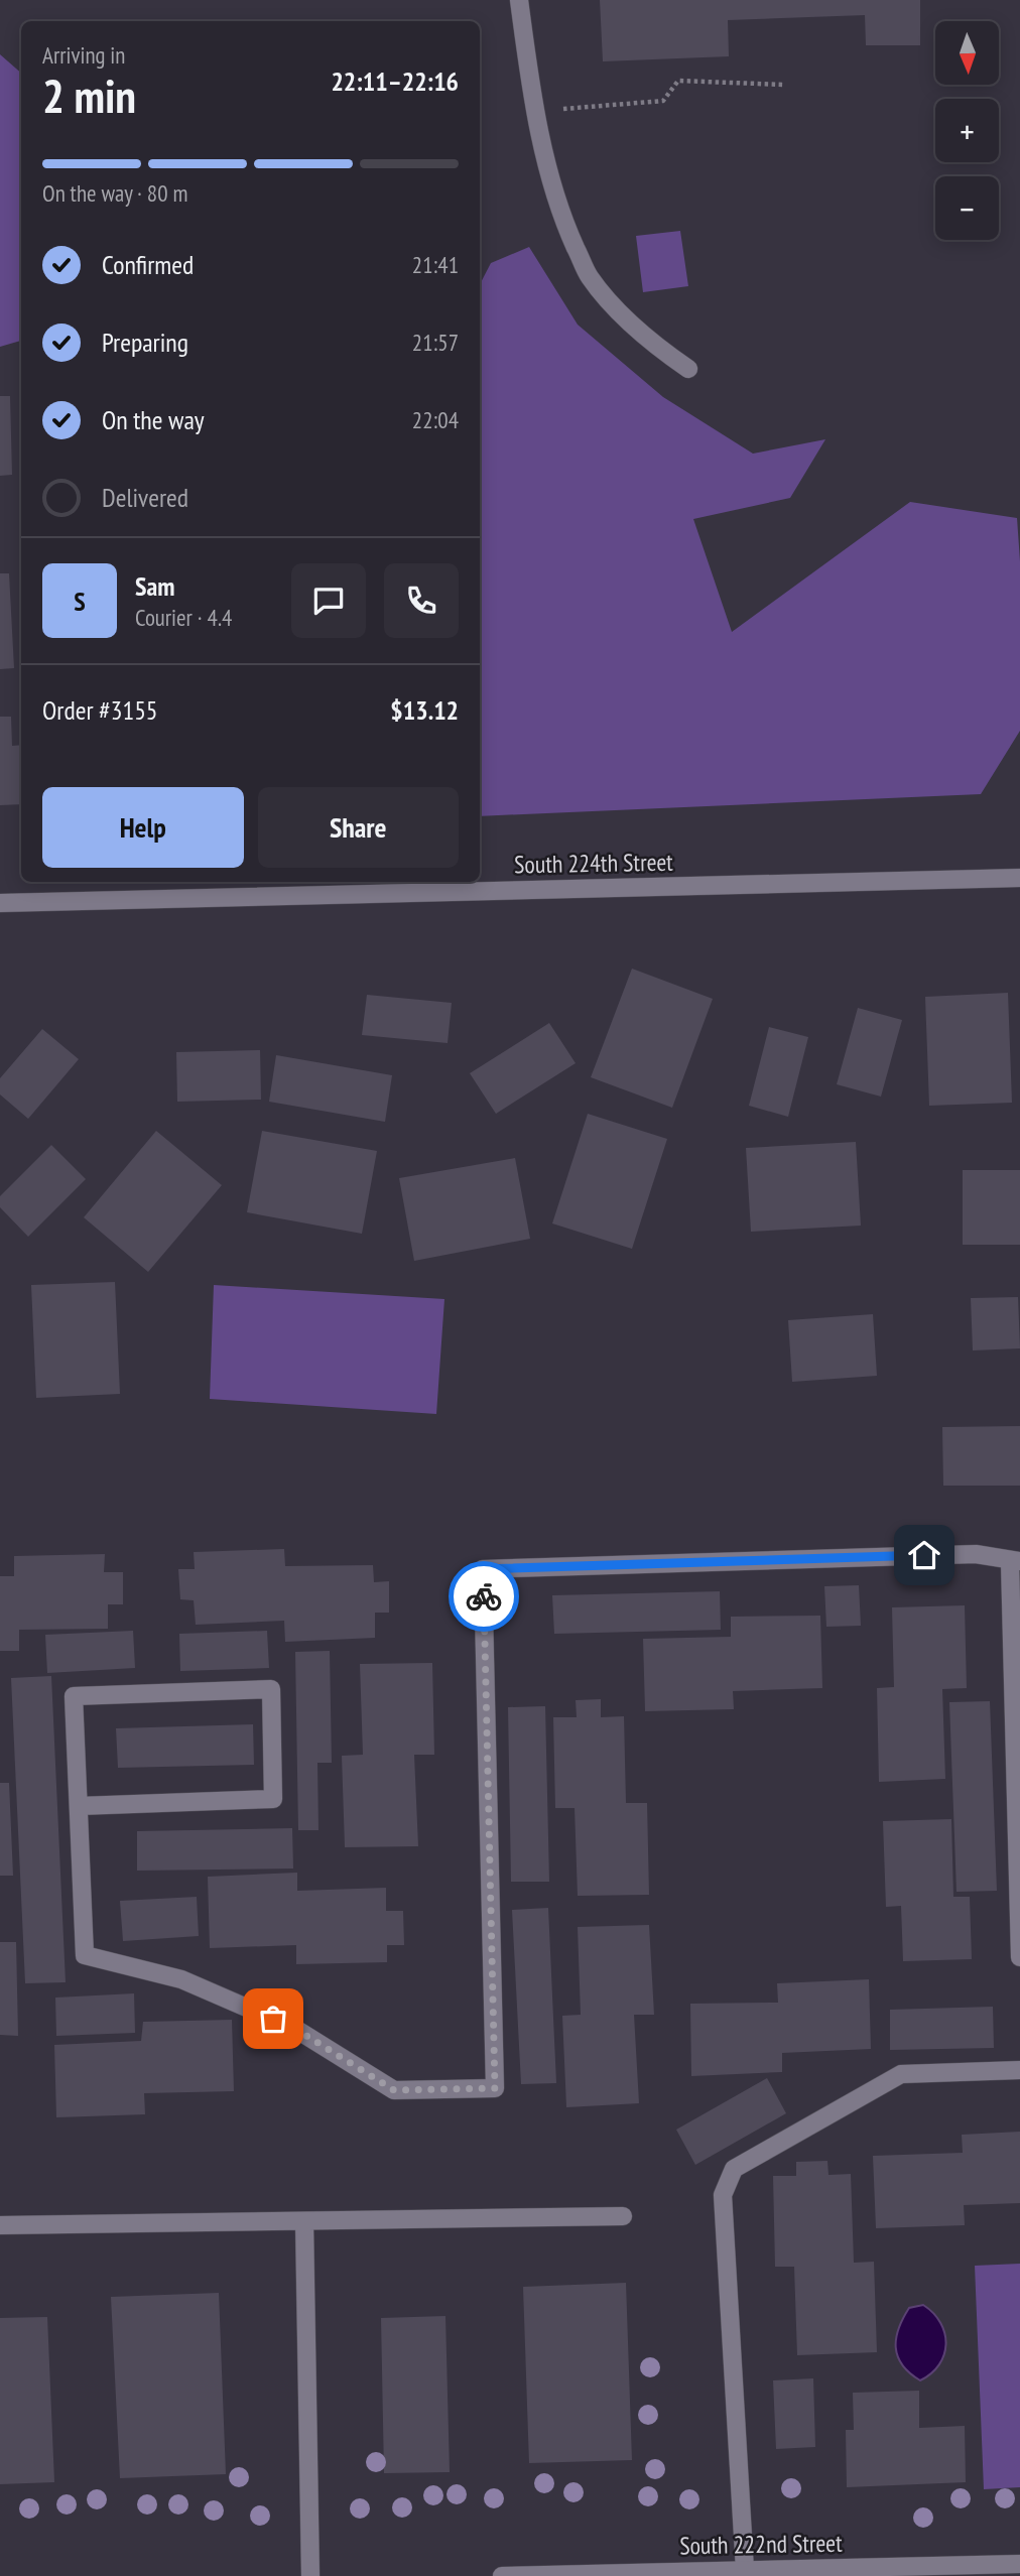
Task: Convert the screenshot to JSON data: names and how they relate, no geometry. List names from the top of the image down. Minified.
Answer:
{"streets":{"street":["South 224th Street","South 222nd Street"]},"north":"bottom","page":{"map_buttons":["+","−"],"heading":["2 min","Arriving in","22:11–22:16"],"panel":["Sam","Courier · 4.4","Order #3155","$13.12"],"bar":"On the way · 80 m","list":[["Confirmed","21:41"],["Preparing","21:57"],["On the way","22:04"],"Delivered"],"round":"S","buttons":["Help","Share"]}}
